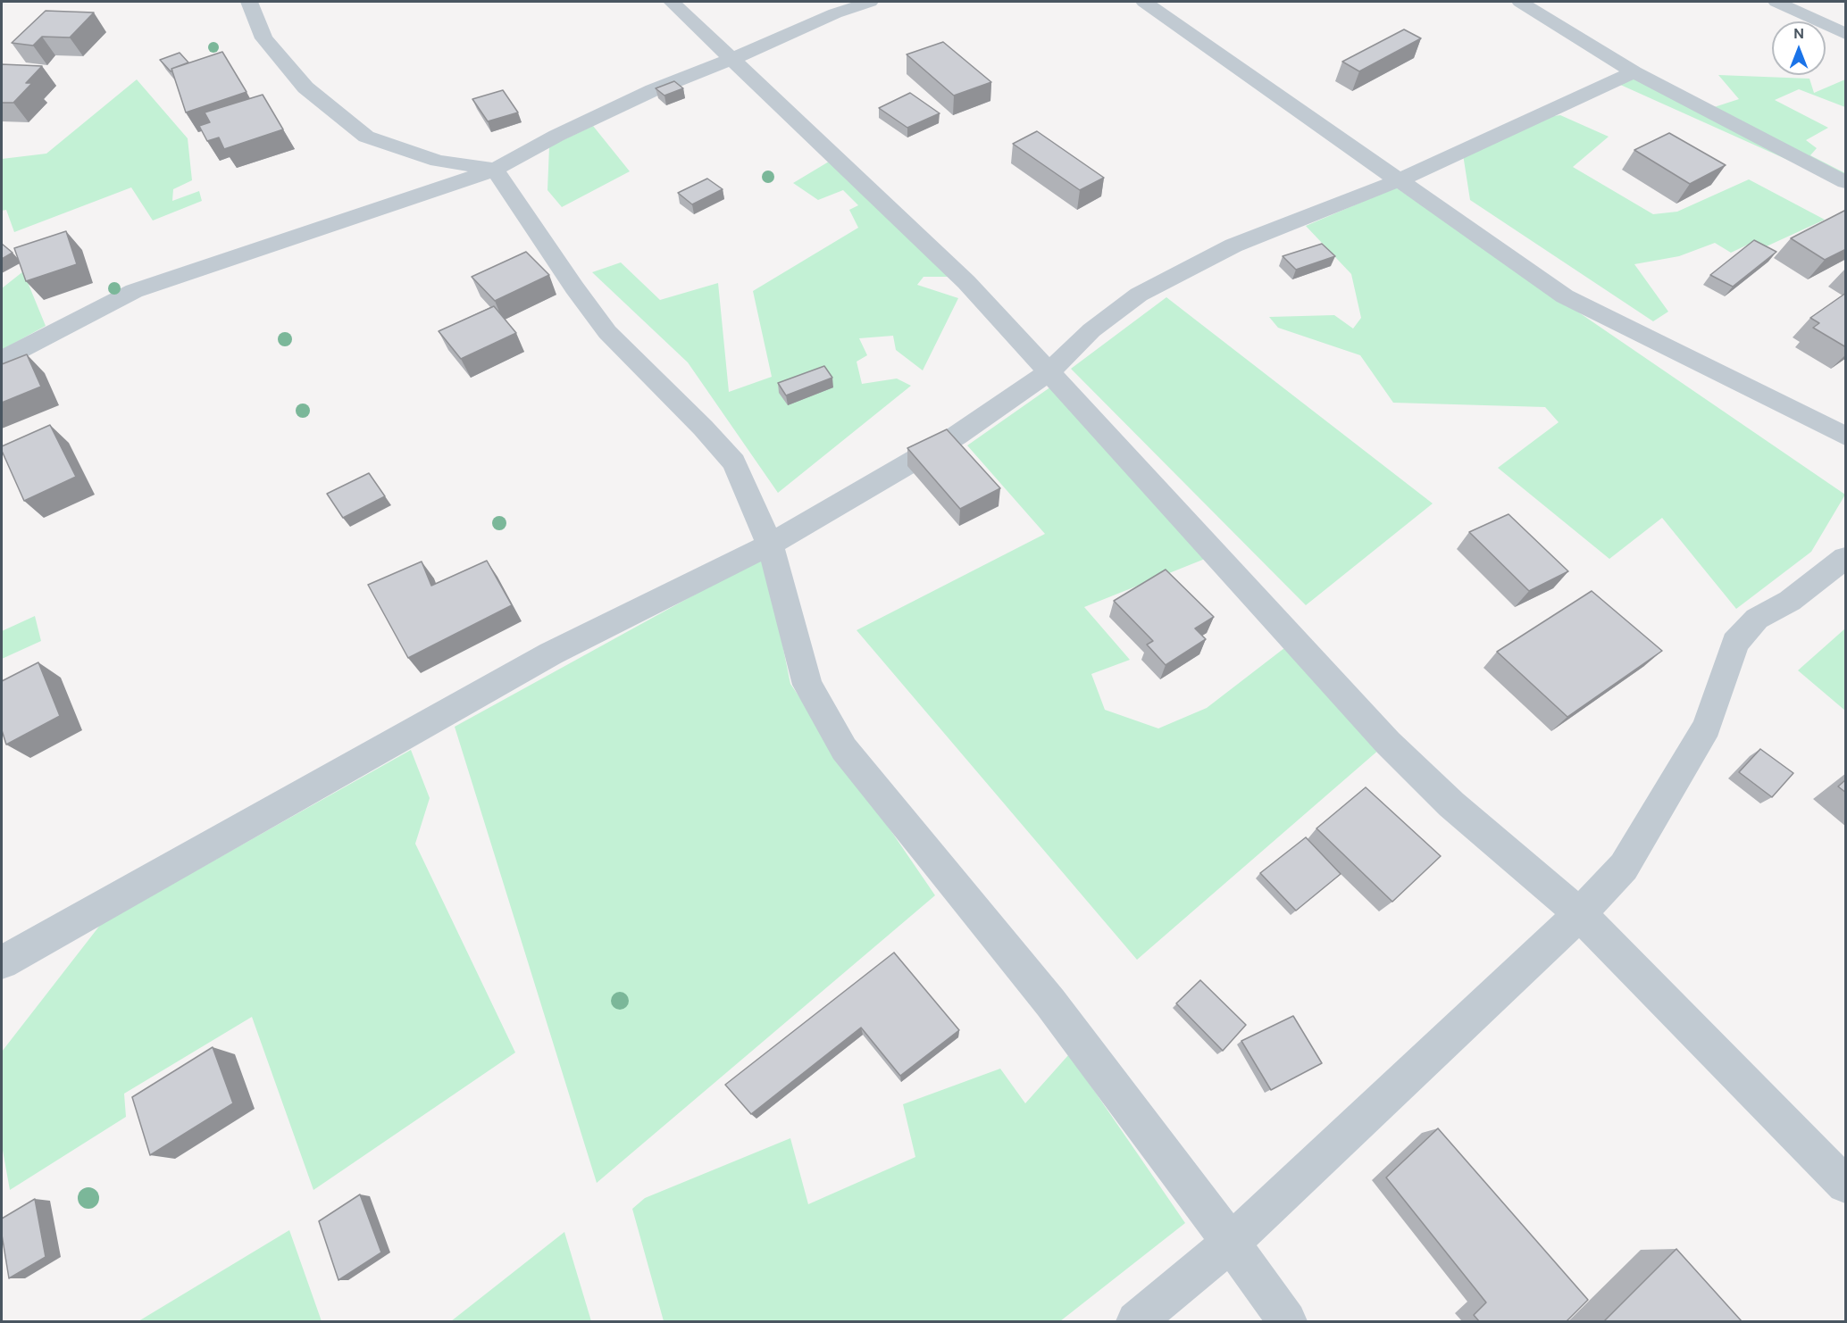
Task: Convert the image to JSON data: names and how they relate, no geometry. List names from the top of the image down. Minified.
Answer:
{"north":"top"}
